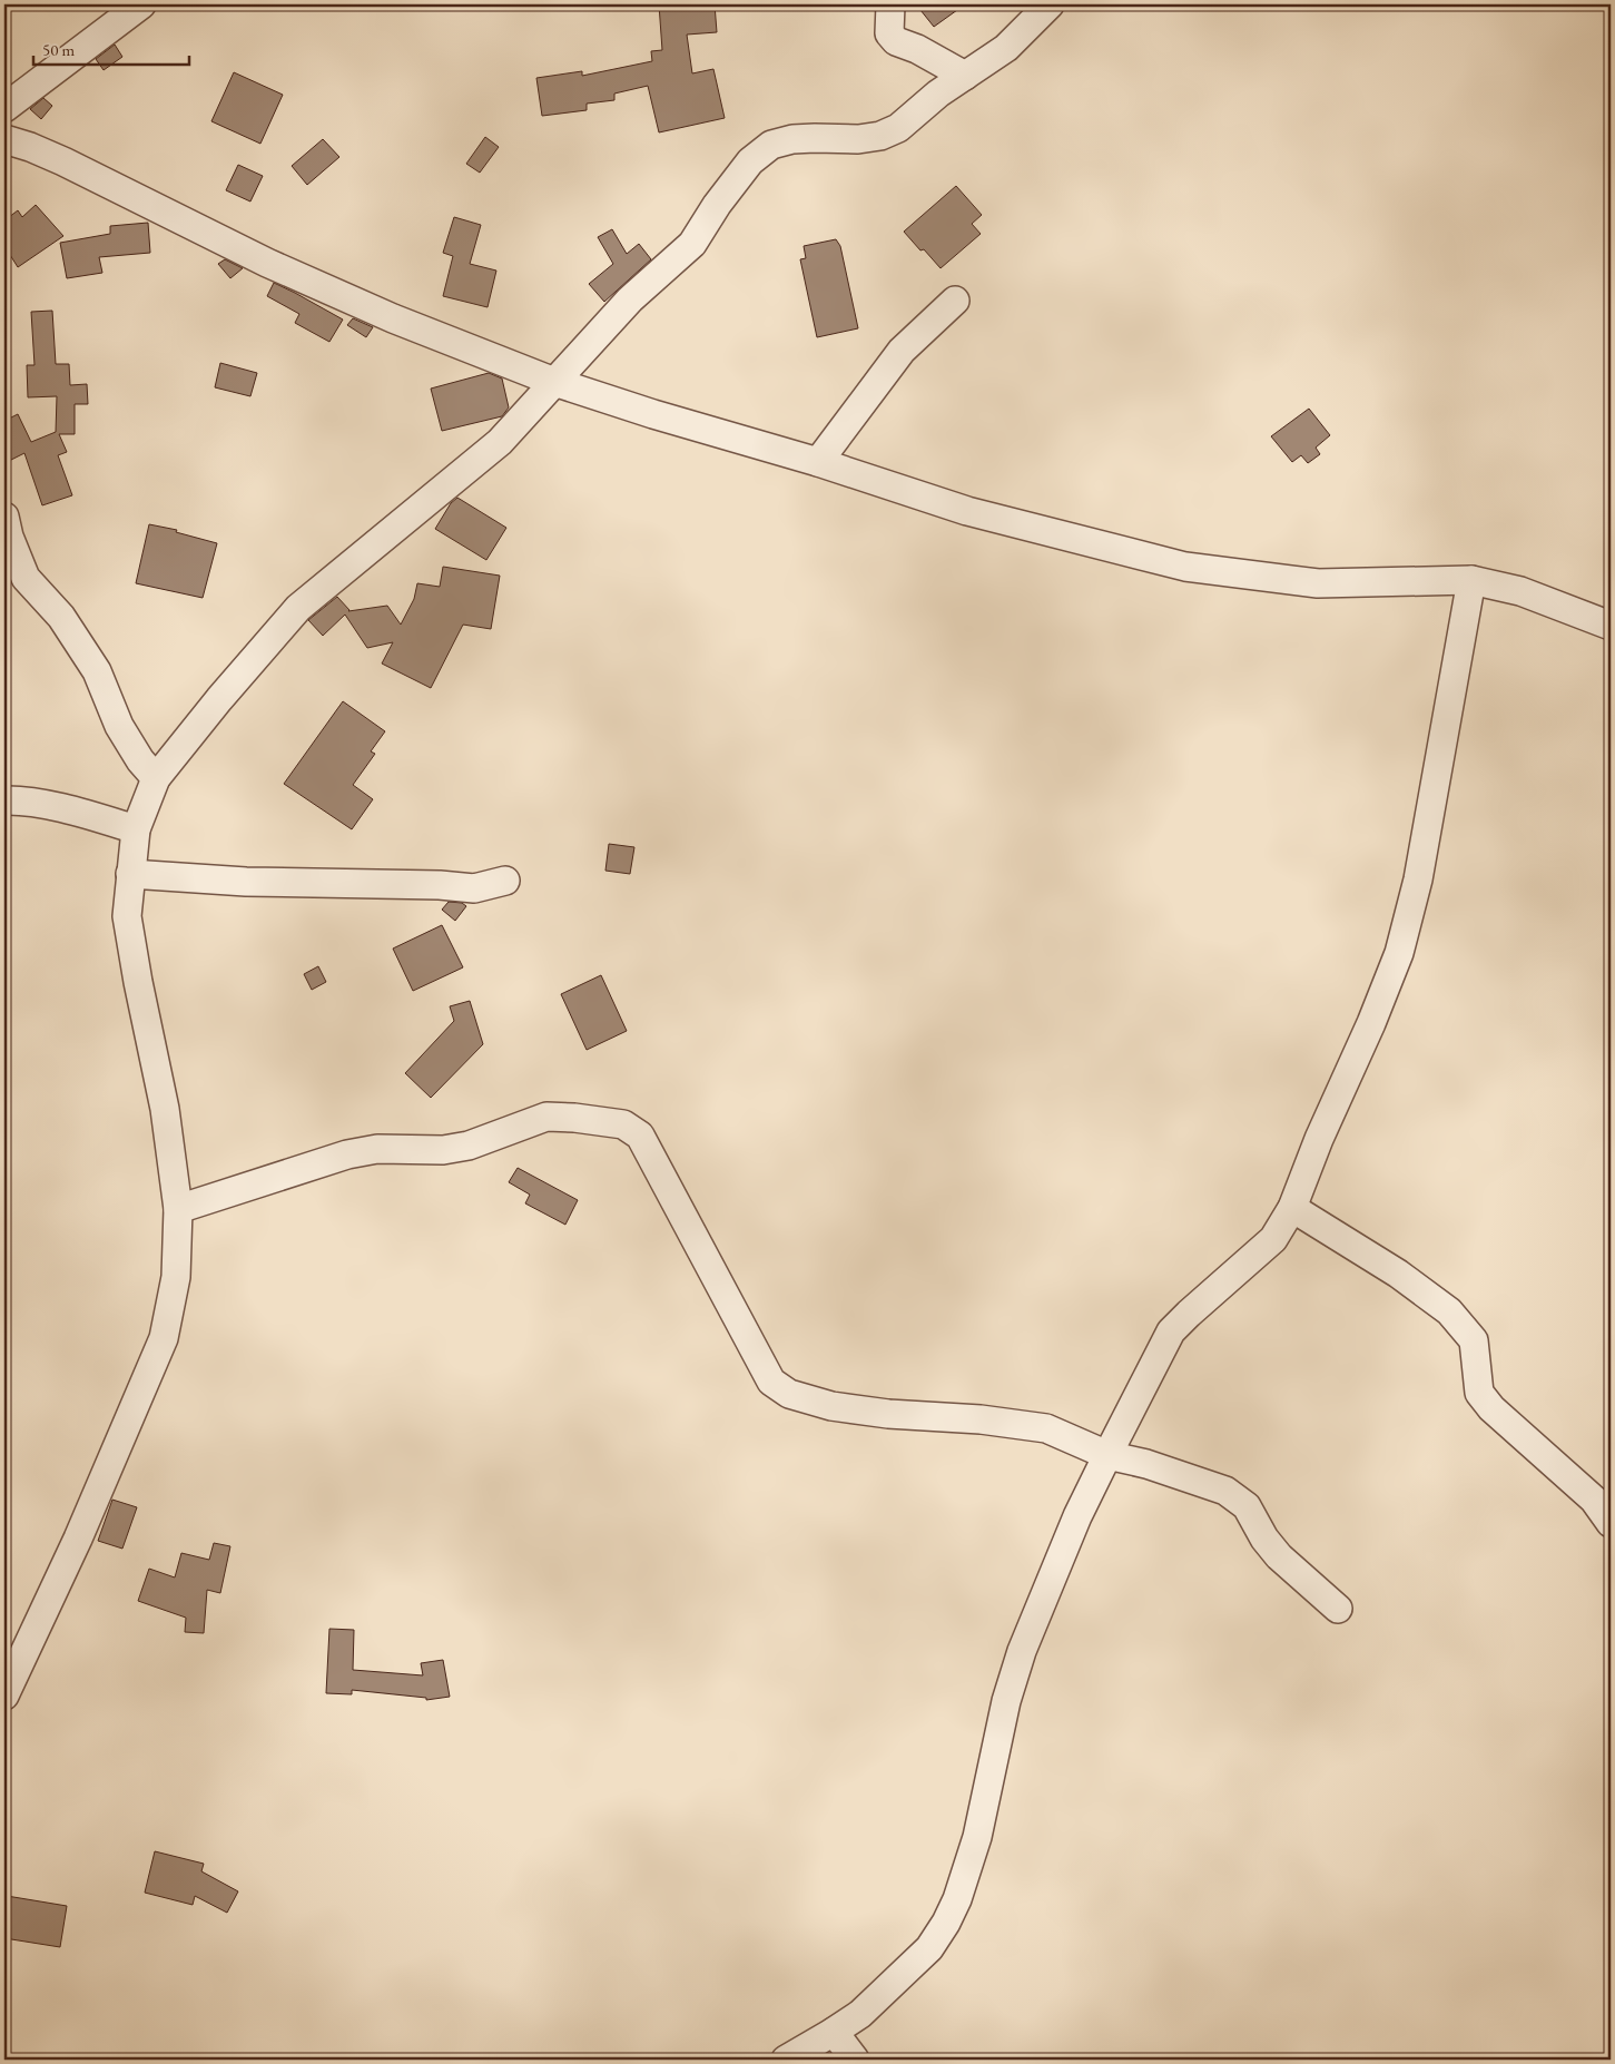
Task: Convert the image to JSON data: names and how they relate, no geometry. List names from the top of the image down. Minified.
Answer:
{"scale_bar":"50 m"}
